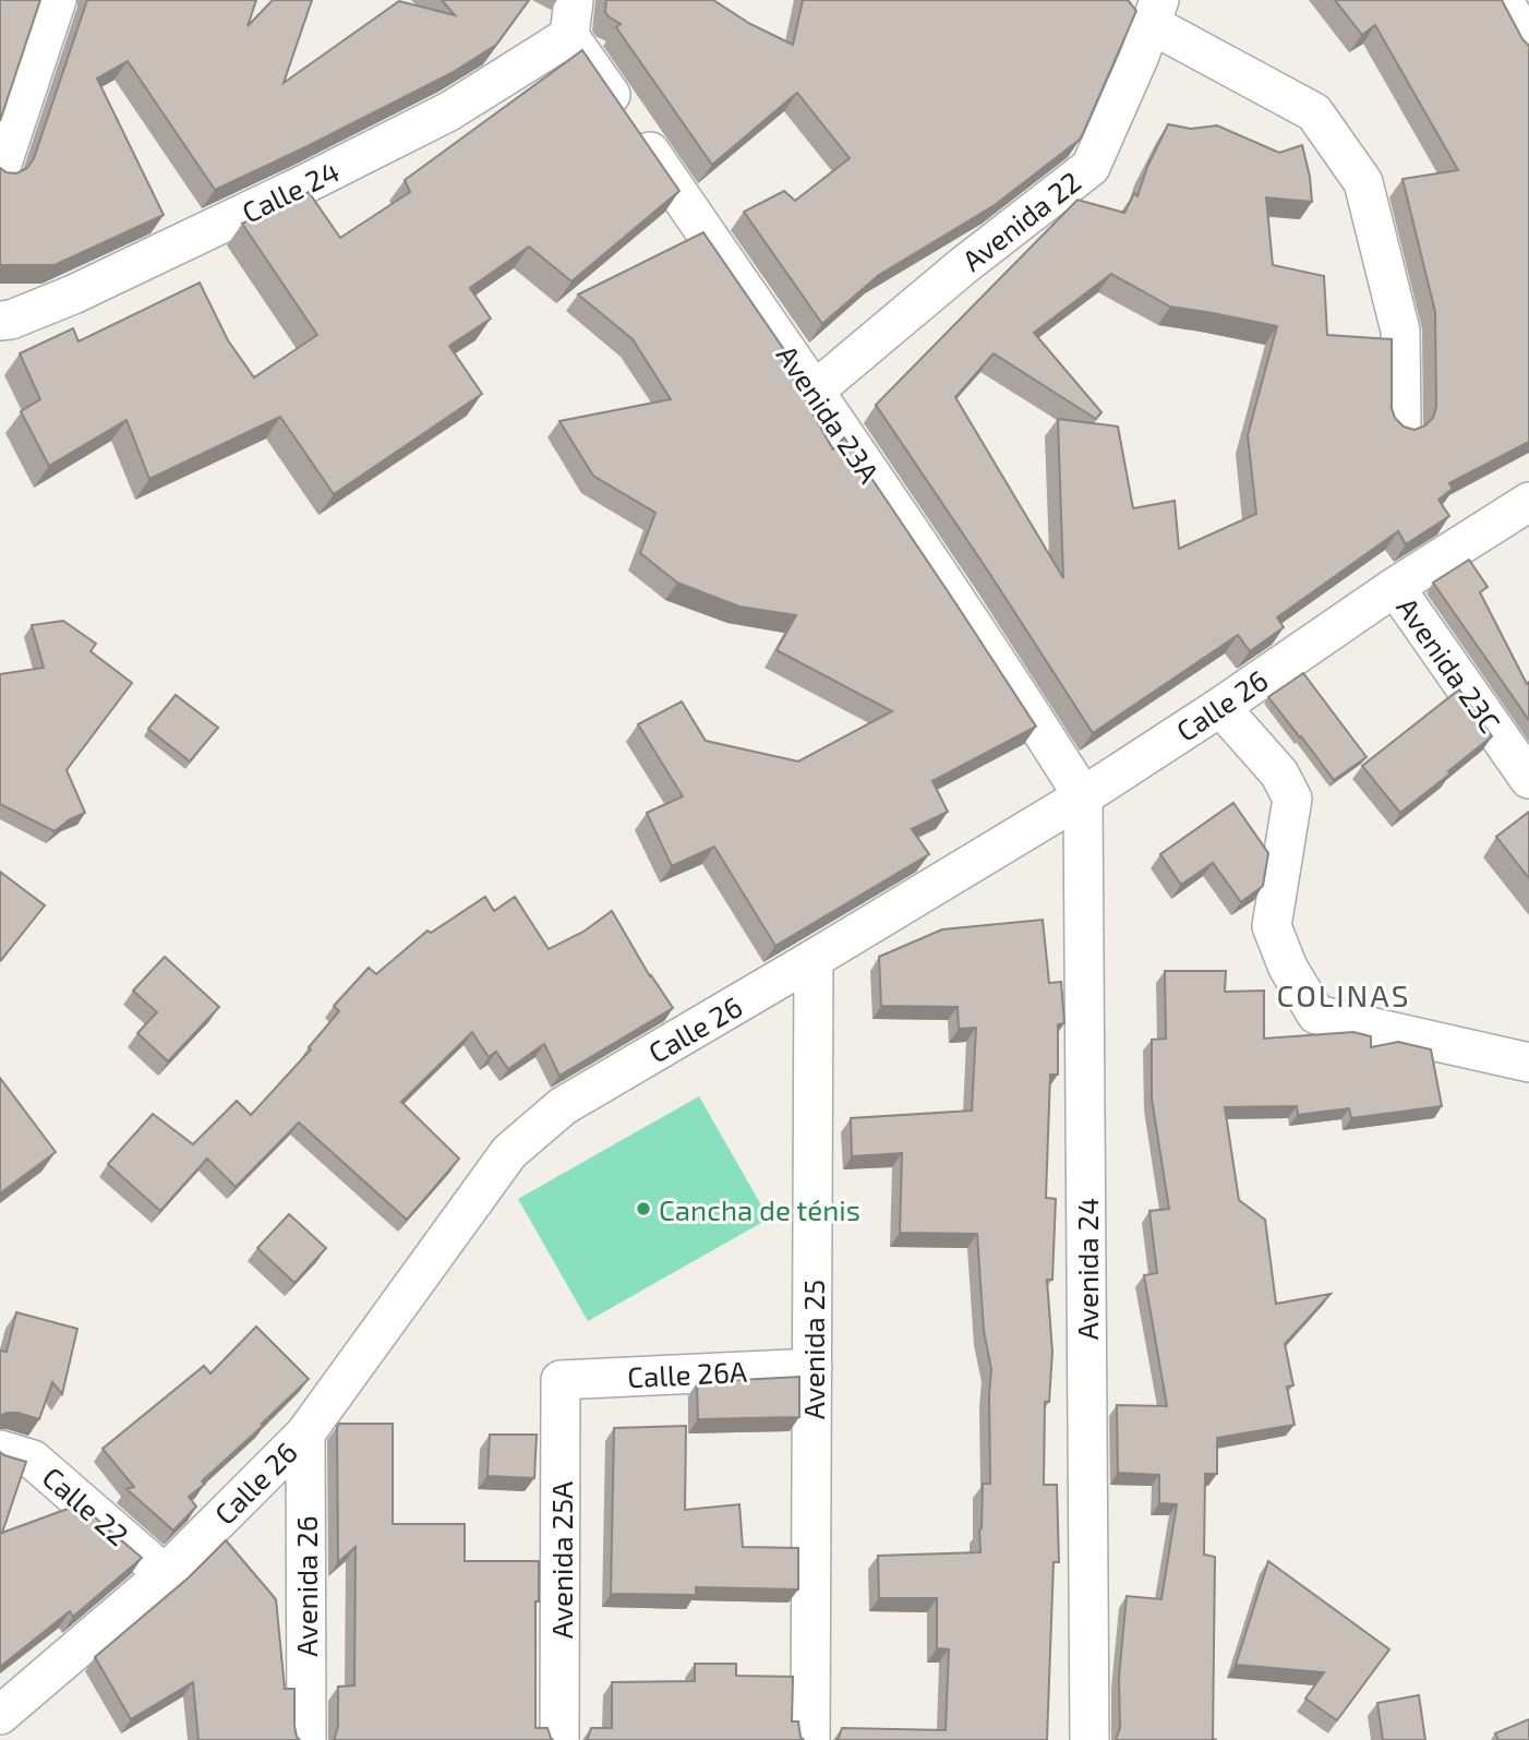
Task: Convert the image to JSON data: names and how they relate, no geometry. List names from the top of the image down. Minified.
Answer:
{"streets":{"street":["Calle 24","Avenida 22","Avenida 23A","Avenida 23C","Calle 26","Avenida 24","Avenida 25","Calle 26A","Calle 22","Avenida 25A","Avenida 26"]},"crossings":[["Calle 24","Avenida 23A"],["Avenida 22","Avenida 23A"],["Avenida 23A","Calle 26"],["Avenida 23A","Avenida 24"],["Avenida 23C","Calle 26"],["Calle 26","Avenida 24"],["Calle 26","Avenida 25"],["Calle 26","Calle 22"],["Calle 26","Avenida 26"],["Avenida 25","Calle 26A"],["Calle 26A","Avenida 25A"]],"districts":["COLINAS"],"places":["Cancha de ténis"]}
